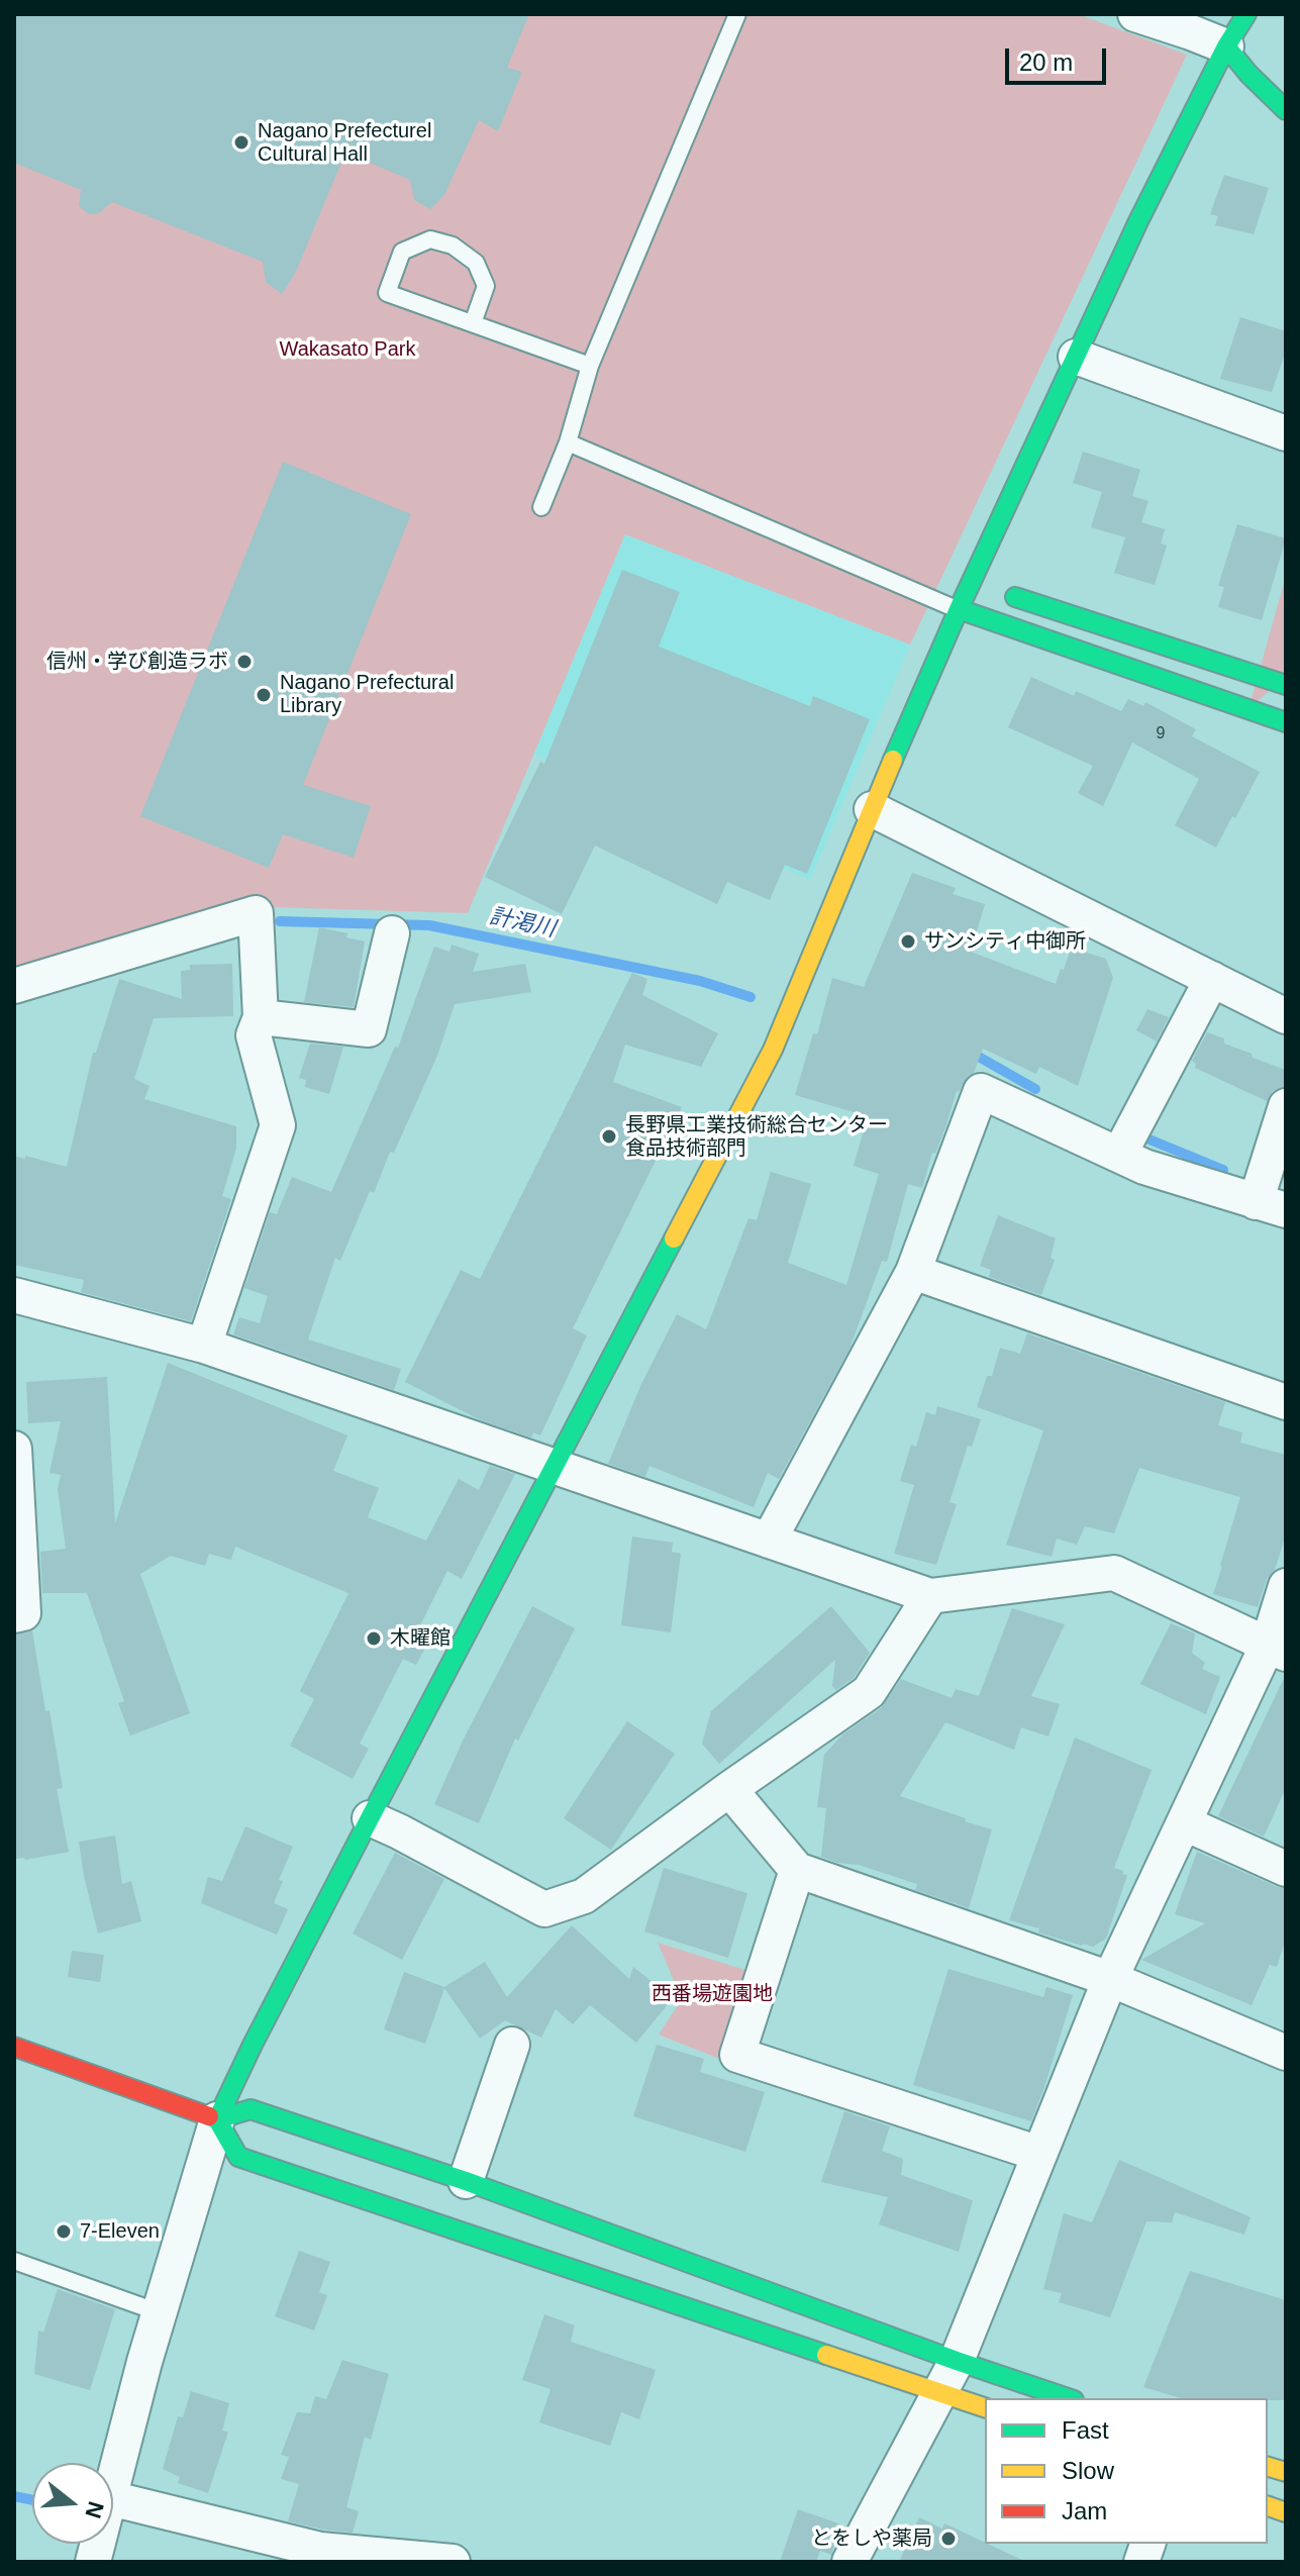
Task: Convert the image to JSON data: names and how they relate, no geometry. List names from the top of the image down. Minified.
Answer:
{"water":["計渇川"],"parks":["Wakasato Park","西番場遊園地"],"places":["Nagano Prefecturel Cultural Hall","信州・学び創造ラボ","Nagano Prefectural Library","サンシティ中御所","長野県工業技術総合センター 食品技術部門","木曜館","7-Eleven","とをしや薬局"],"house_numbers":["9"],"legend":["Fast","Slow","Jam"],"scale_bar":"20 m","north":"right"}
